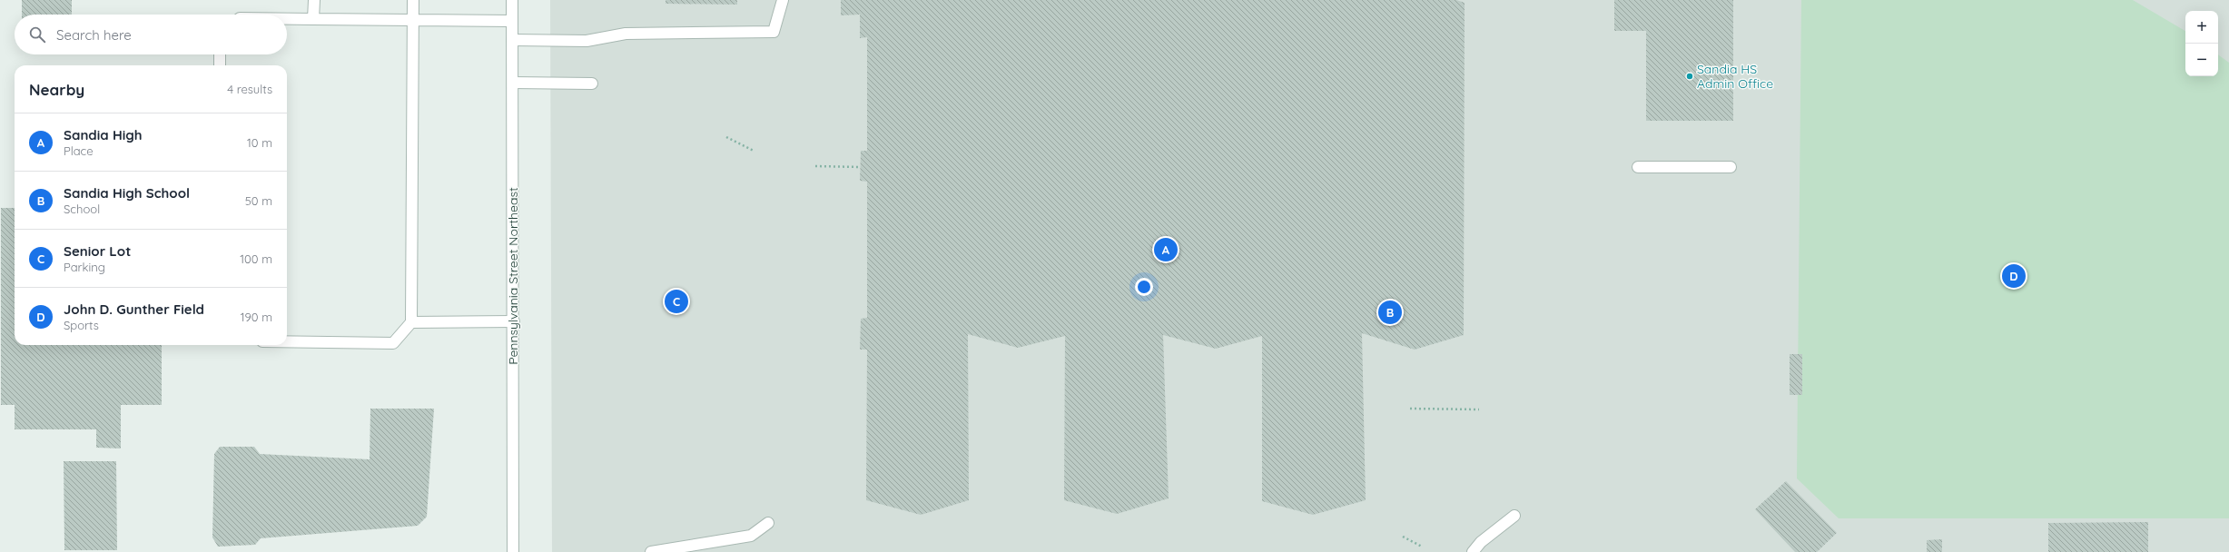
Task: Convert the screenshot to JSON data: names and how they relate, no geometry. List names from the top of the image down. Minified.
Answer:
{"streets":{"street":["Pennsylvania Street Northeast"]},"places":["Sandia HS Admin Office"],"page":{"map_buttons":["+","−"],"search":"Search here","heading":["Nearby","4 results"],"list":[{"mark":"A","name":"Sandia High","note":"Place","value":"10 m"},{"mark":"B","name":"Sandia High School","note":"School","value":"50 m"},{"mark":"C","name":"Senior Lot","note":"Parking","value":"100 m"},{"mark":"D","name":"John D. Gunther Field","note":"Sports","value":"190 m"}],"pins":["A","D","C","B"]}}
